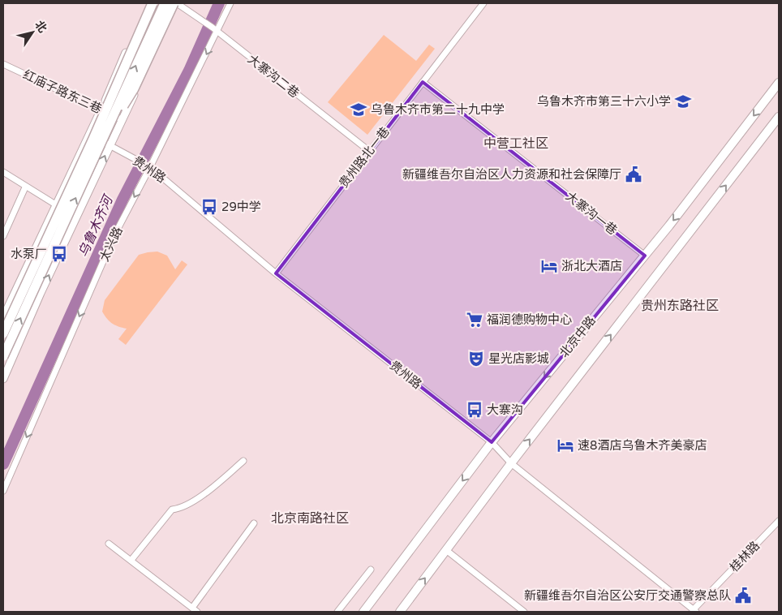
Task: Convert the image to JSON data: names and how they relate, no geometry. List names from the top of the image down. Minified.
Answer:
{"streets":{"main road":["北京中路"],"street":["大寨沟二巷","红庙子路东三巷","贵州路北一巷","贵州路","大寨沟一巷","太兴路","桂林路"]},"crossings":[["大寨沟二巷","贵州路北一巷"],["大寨沟二巷","太兴路"],["贵州路北一巷","贵州路"],["贵州路北一巷","大寨沟一巷"],["贵州路","太兴路"],["贵州路","北京中路"],["贵州路","桂林路"],["大寨沟一巷","北京中路"]],"one_way":["太兴路"],"districts":["中营工社区","贵州东路社区","北京南路社区"],"water":["乌鲁木齐河"],"places":{"school or university":["乌鲁木齐市第三十六小学","乌鲁木齐市第二十九中学"],"public building":["新疆维吾尔自治区人力资源和社会保障厅","新疆维吾尔自治区公安厅交通警察总队"],"bus stop":["29中学","水泵厂","大寨沟"],"hotel":["浙北大酒店","速8酒店乌鲁木齐美豪店"],"supermarket":["福润德购物中心"],"theatre":["星光店影城"]},"north":"top right"}
